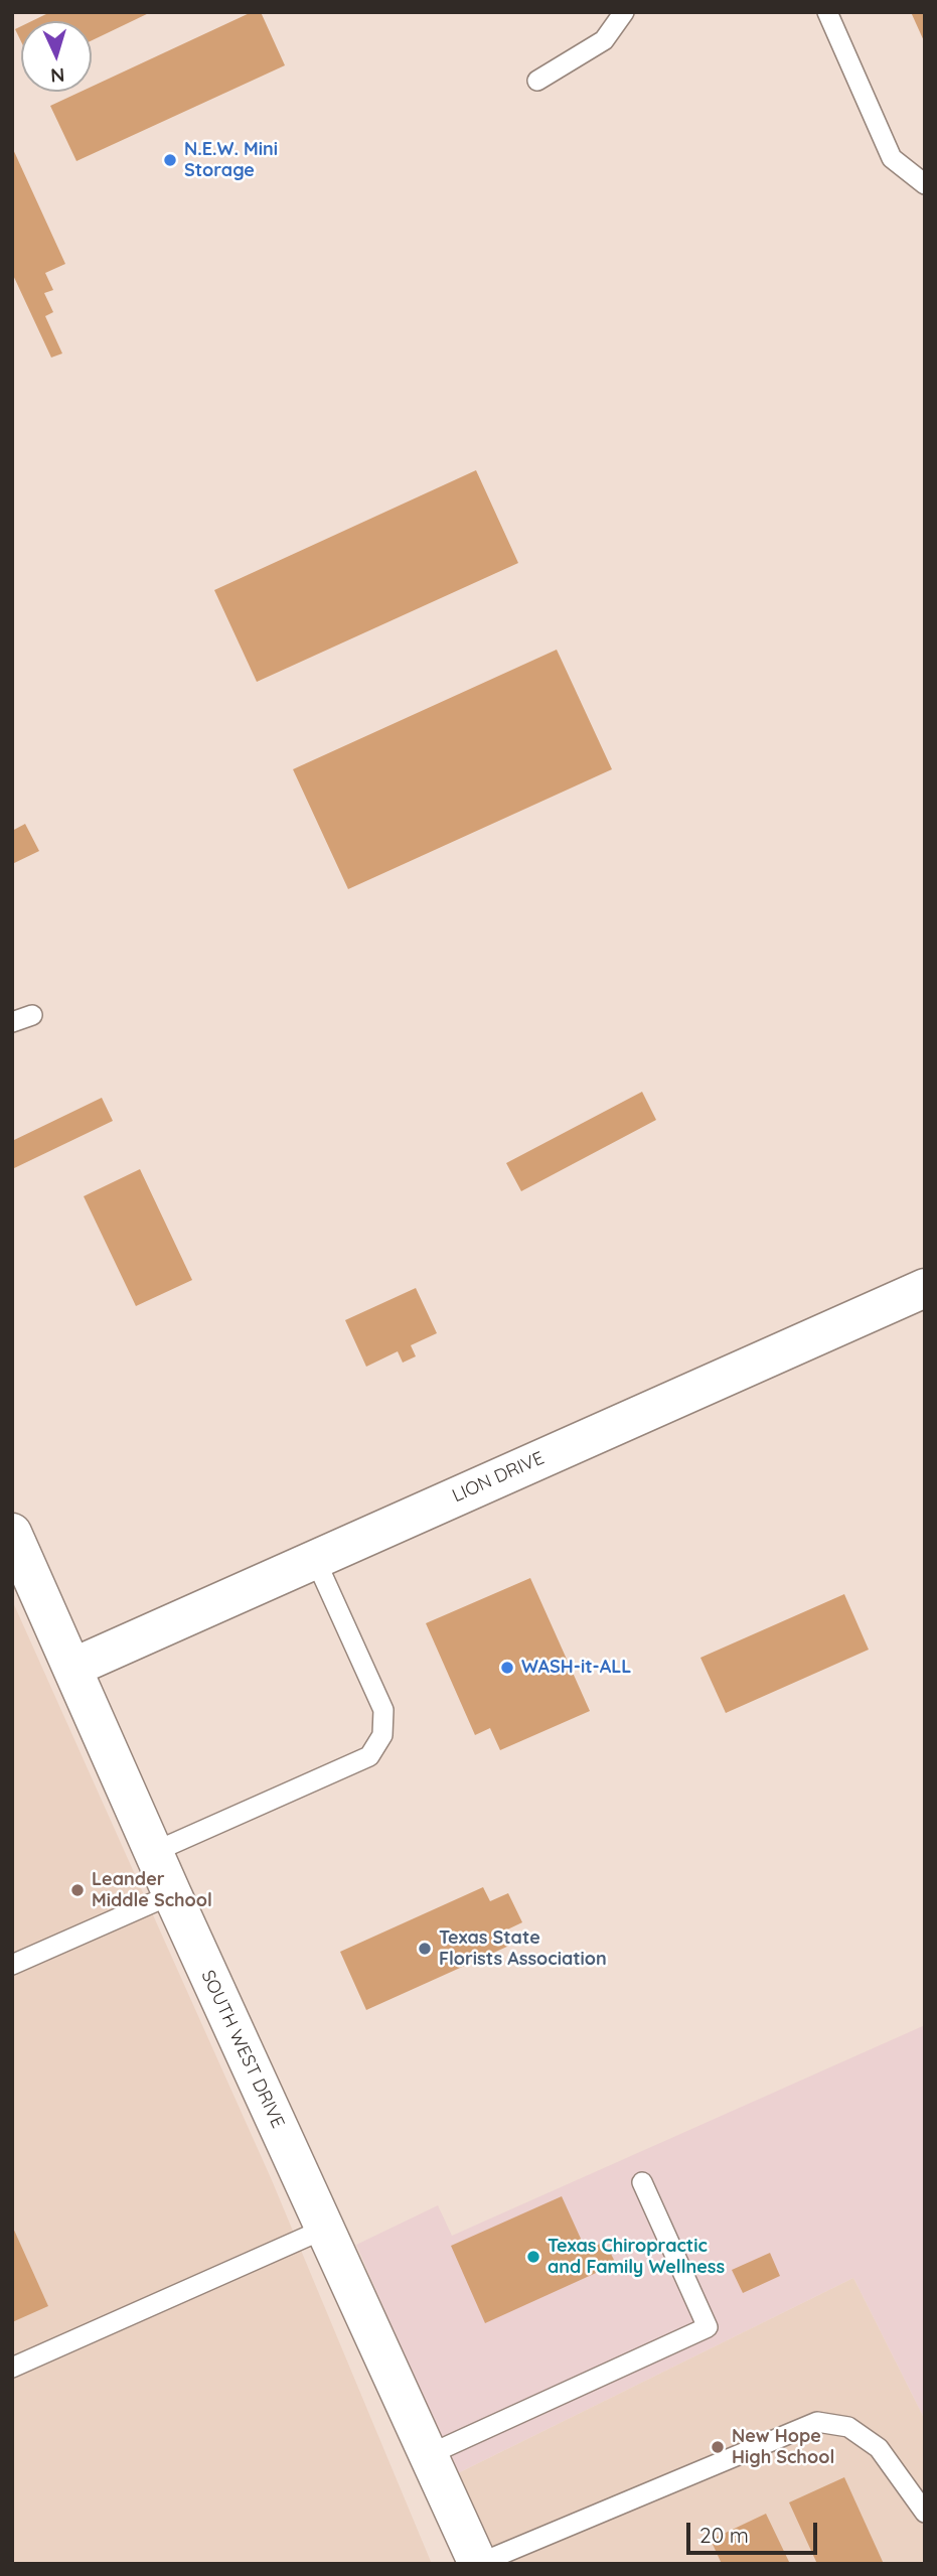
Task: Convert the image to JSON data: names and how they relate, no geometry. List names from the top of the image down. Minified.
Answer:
{"streets":{"street":["LION DRIVE","SOUTH WEST DRIVE"]},"crossings":[["LION DRIVE","SOUTH WEST DRIVE"]],"places":["N.E.W. Mini Storage","WASH-it-ALL","Leander Middle School","Texas State Florists Association","Texas Chiropractic and Family Wellness","New Hope High School"],"scale_bar":"20 m","north":"bottom"}
